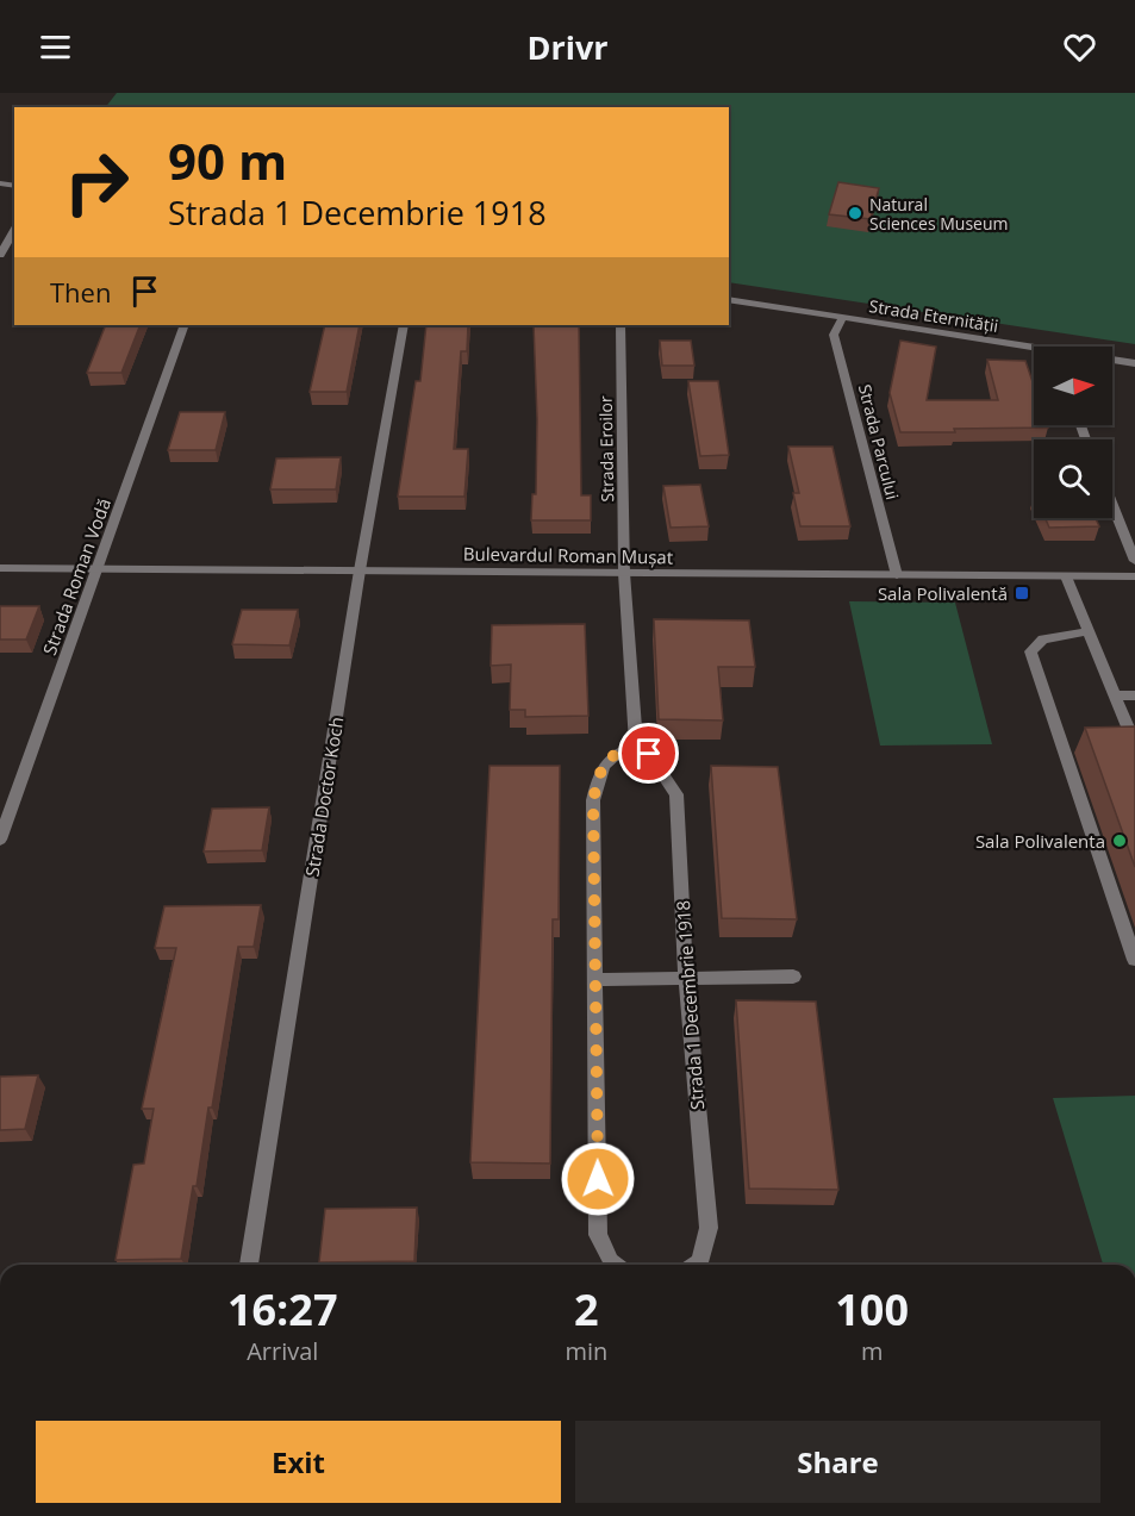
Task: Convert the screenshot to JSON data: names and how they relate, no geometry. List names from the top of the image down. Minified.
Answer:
{"streets":{"street":["Strada Eternității","Strada Parcului","Strada Eroilor","Bulevardul Roman Mușat","Strada Roman Vodă","Strada Doctor Koch","Strada 1 Decembrie 1918"]},"crossings":[["Strada Eternității","Strada Parcului"],["Strada Parcului","Bulevardul Roman Mușat"],["Strada Eroilor","Bulevardul Roman Mușat"],["Bulevardul Roman Mușat","Strada Roman Vodă"],["Bulevardul Roman Mușat","Strada Doctor Koch"]],"places":{"other":["Natural Sciences Museum","Sala Polivalenta"],"transit":["Sala Polivalentă"]},"north":"right","page":{"header":"Drivr","turn":["90 m","Strada 1 Decembrie 1918"],"then":"Then","eta":["16:27","Arrival","2","min","100","m"],"buttons":["Exit","Share"]}}
